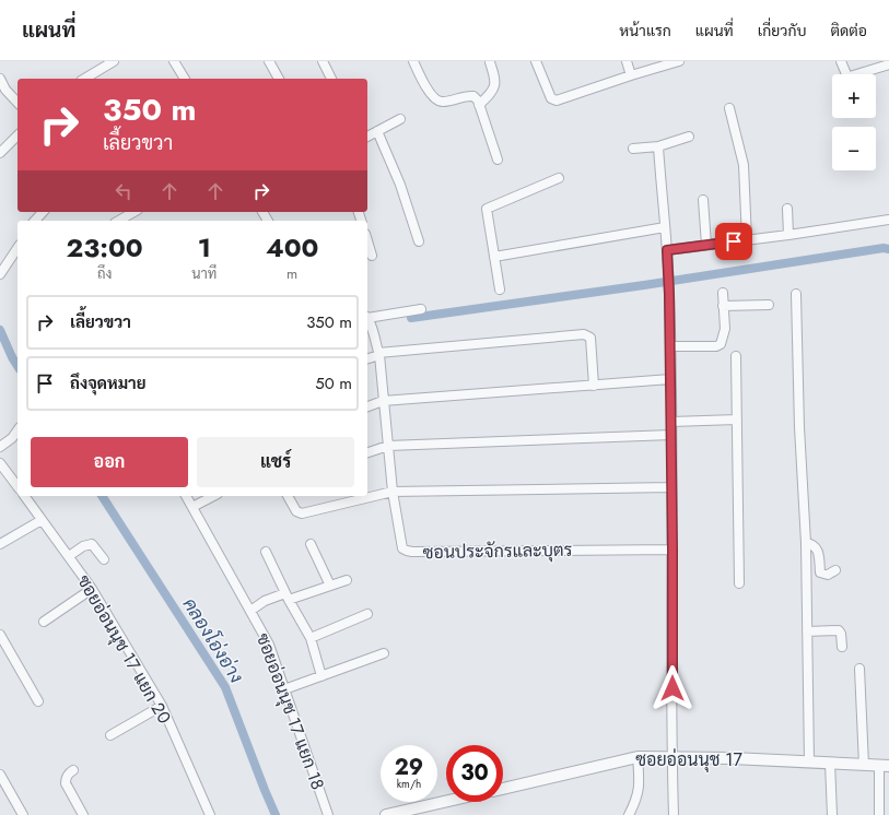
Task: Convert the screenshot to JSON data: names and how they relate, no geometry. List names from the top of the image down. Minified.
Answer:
{"streets":{"street":["ซอนประจักรและบุตร","ซอยอ่อนนุช 17 แยก 20","ซอยอ่อนนุช 17 แยก 18","ซอยอ่อนนุช 17"]},"water":["คลองโอ่งอ่าง"],"page":{"header":"แผนที่","nav":["หน้าแรก","แผนที่","เกี่ยวกับ","ติดต่อ"],"map_buttons":["+","−"],"turn":["350 m","เลี้ยวขวา"],"eta":["23:00","ถึง","1","นาที","400","m"],"list":[{"name":"เลี้ยวขวา","value":"350 m"},{"name":"ถึงจุดหมาย","value":"50 m"}],"buttons":["ออก","แชร์"],"speed":"29 km/h","limit":"30"}}
